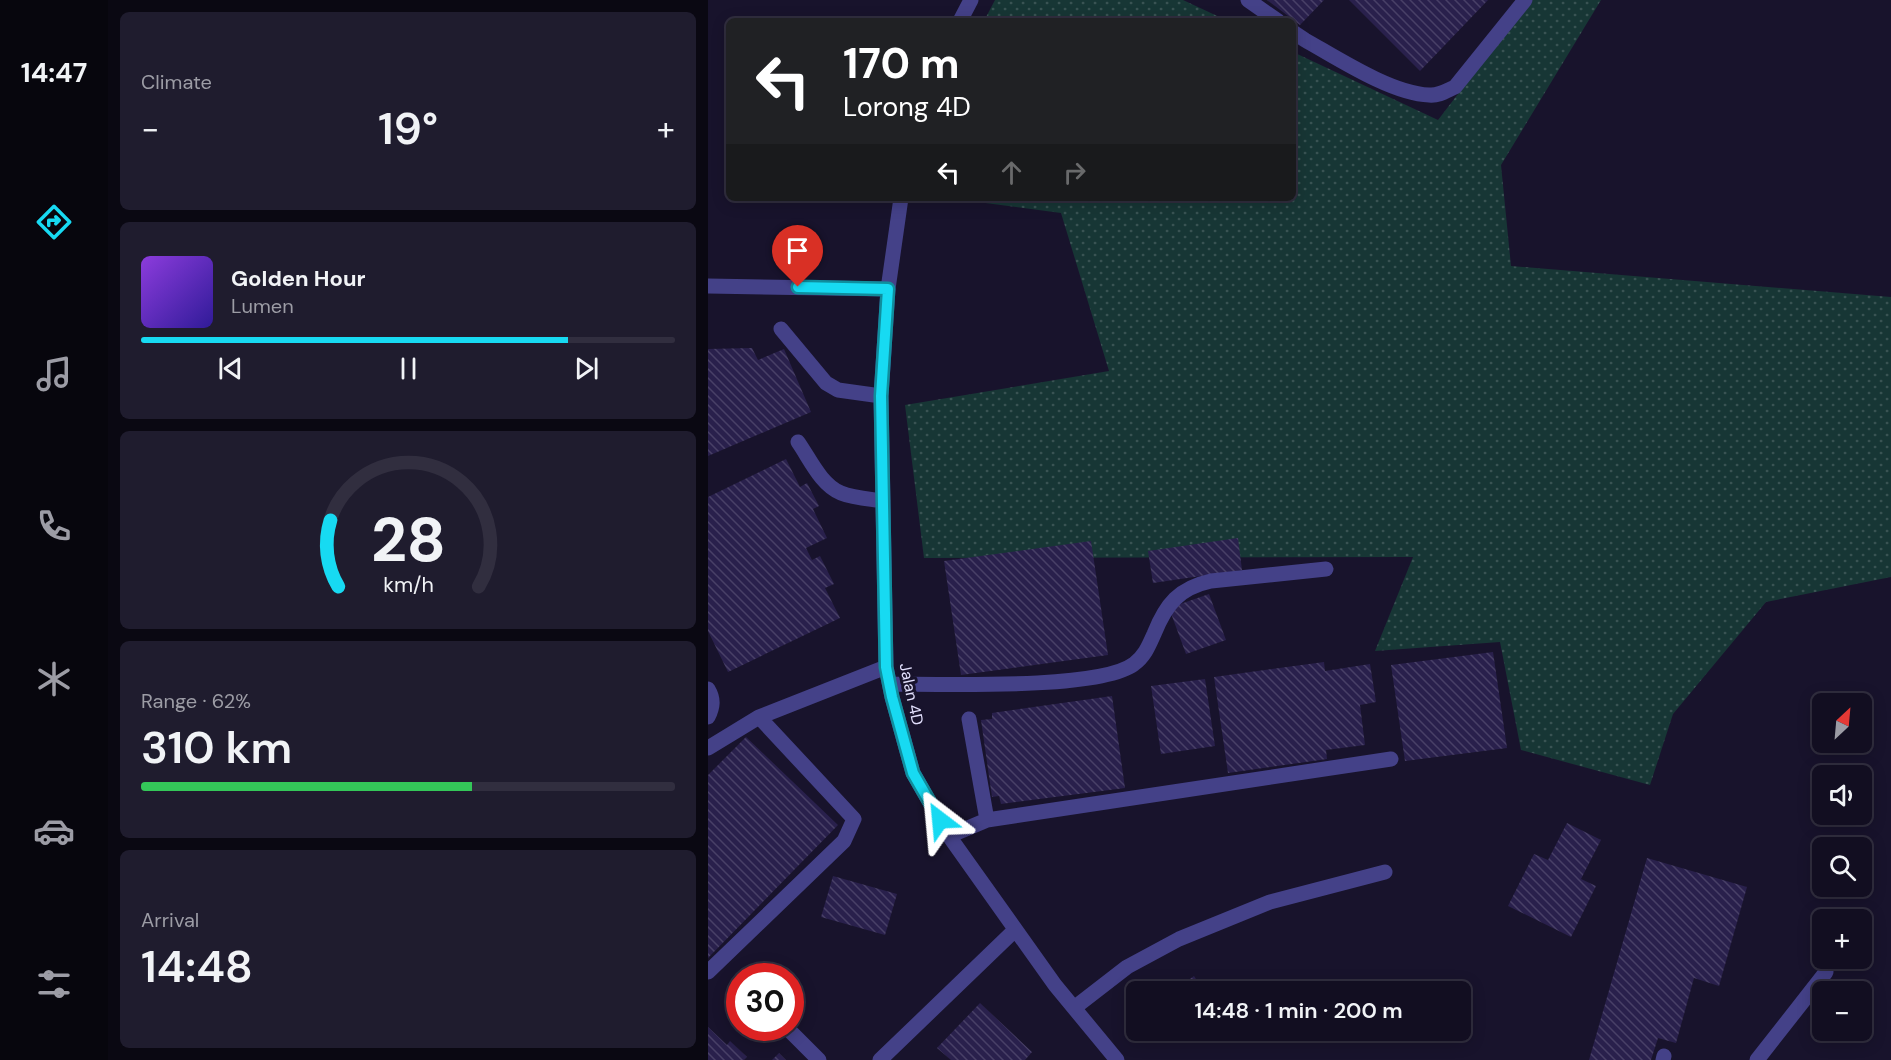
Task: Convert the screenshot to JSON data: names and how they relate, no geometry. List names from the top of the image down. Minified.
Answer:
{"streets":{"street":["Jalan 4D"]},"north":"top right","page":{"tabs":"14:47","tile":["Climate",["Range · 62%","310 km"],["Arrival","14:48"]],"turn":["170 m","Lorong 4D"],"heat":["−","19°","+"],"song":["Golden Hour","Lumen"],"map_buttons":["+","−"],"limit":"30","trip":"14:48 · 1 min · 200 m","gauge":["28","km/h"]}}
